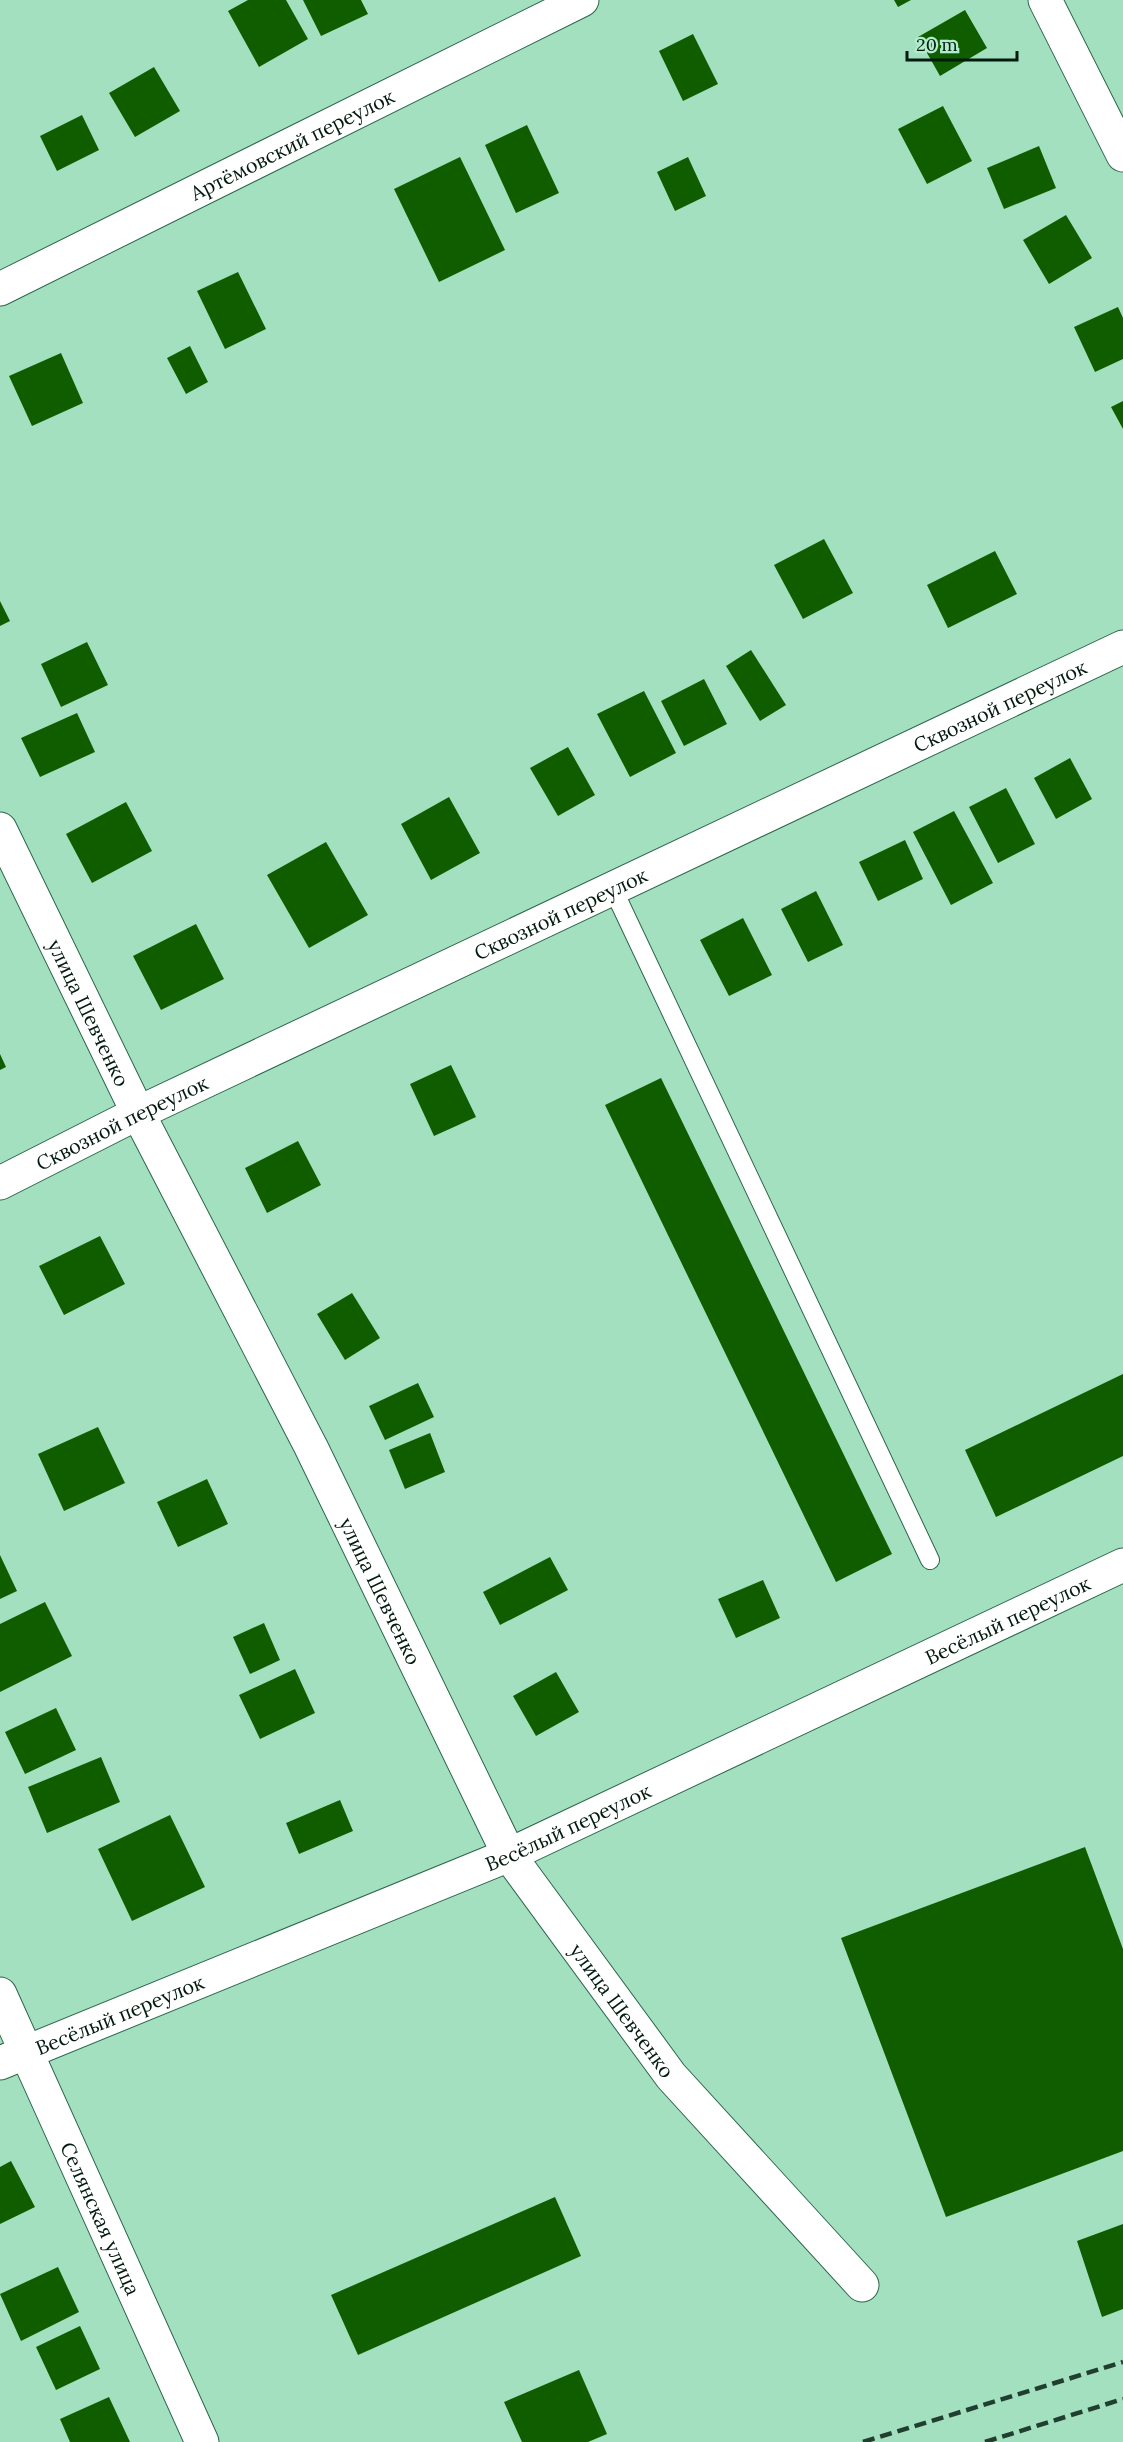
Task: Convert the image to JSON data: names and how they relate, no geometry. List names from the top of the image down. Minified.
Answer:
{"streets":{"street":["Артёмовский переулок","Сквозной переулок","улица Шевченко","Весёлый переулок","Селянская улица"]},"crossings":[["Сквозной переулок","улица Шевченко"],["улица Шевченко","Весёлый переулок"],["Весёлый переулок","Селянская улица"]],"scale_bar":"20 m"}
